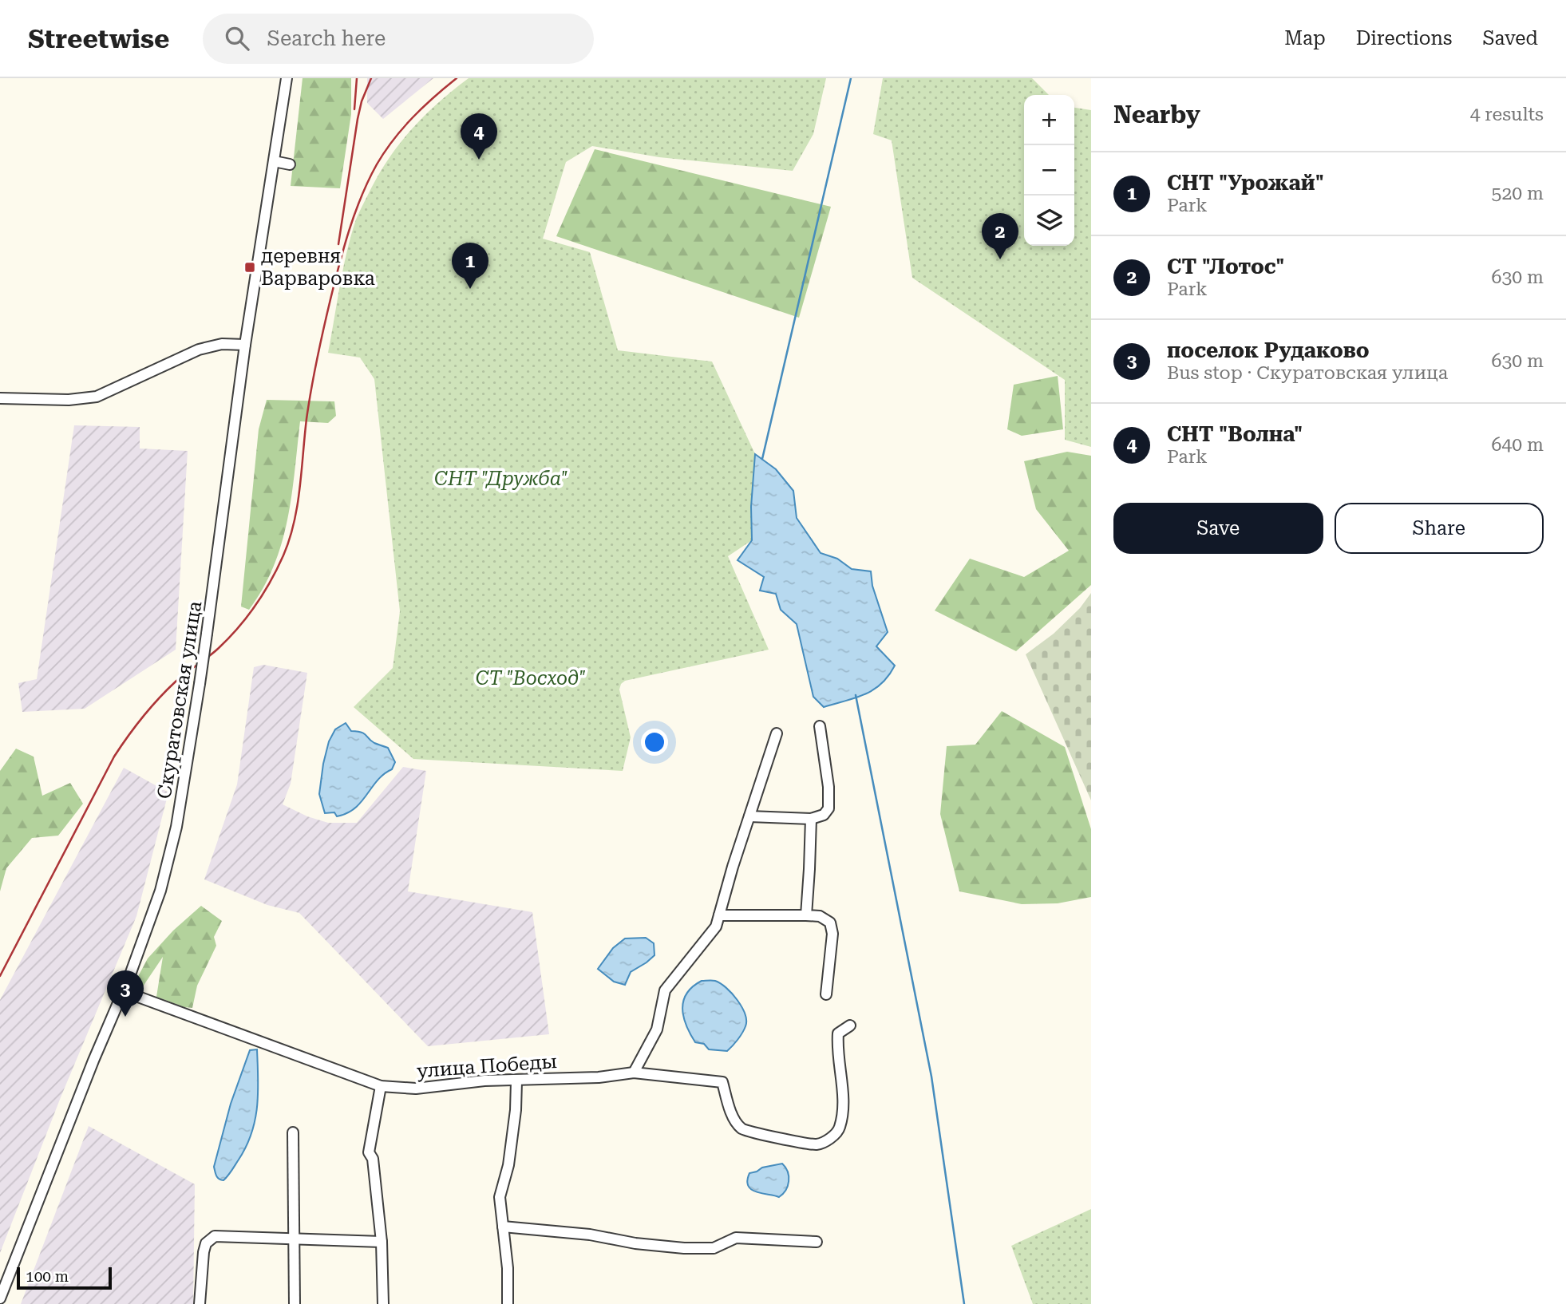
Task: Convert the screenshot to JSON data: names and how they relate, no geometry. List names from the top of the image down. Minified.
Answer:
{"streets":{"street":["Скуратовская улица","улица Победы"]},"crossings":[["Скуратовская улица","улица Победы"]],"parks":["СНТ \"Дружба\"","СТ \"Восход\""],"places":{"transit":["деревня Варваровка"]},"scale_bar":"100 m","page":{"header":"Streetwise","search":"Search here","nav":["Map","Directions","Saved"],"heading":["Nearby","4 results"],"map_buttons":["+","−"],"pins":["4","2","1","3"],"list":[{"mark":"1","name":"СНТ \"Урожай\"","note":"Park","value":"520 m"},{"mark":"2","name":"СТ \"Лотос\"","note":"Park","value":"630 m"},{"mark":"3","name":"поселок Рудаково","note":"Bus stop · Скуратовская улица","value":"630 m"},{"mark":"4","name":"СНТ \"Волна\"","note":"Park","value":"640 m"}],"buttons":["Save","Share"],"scale":"100 m"}}
